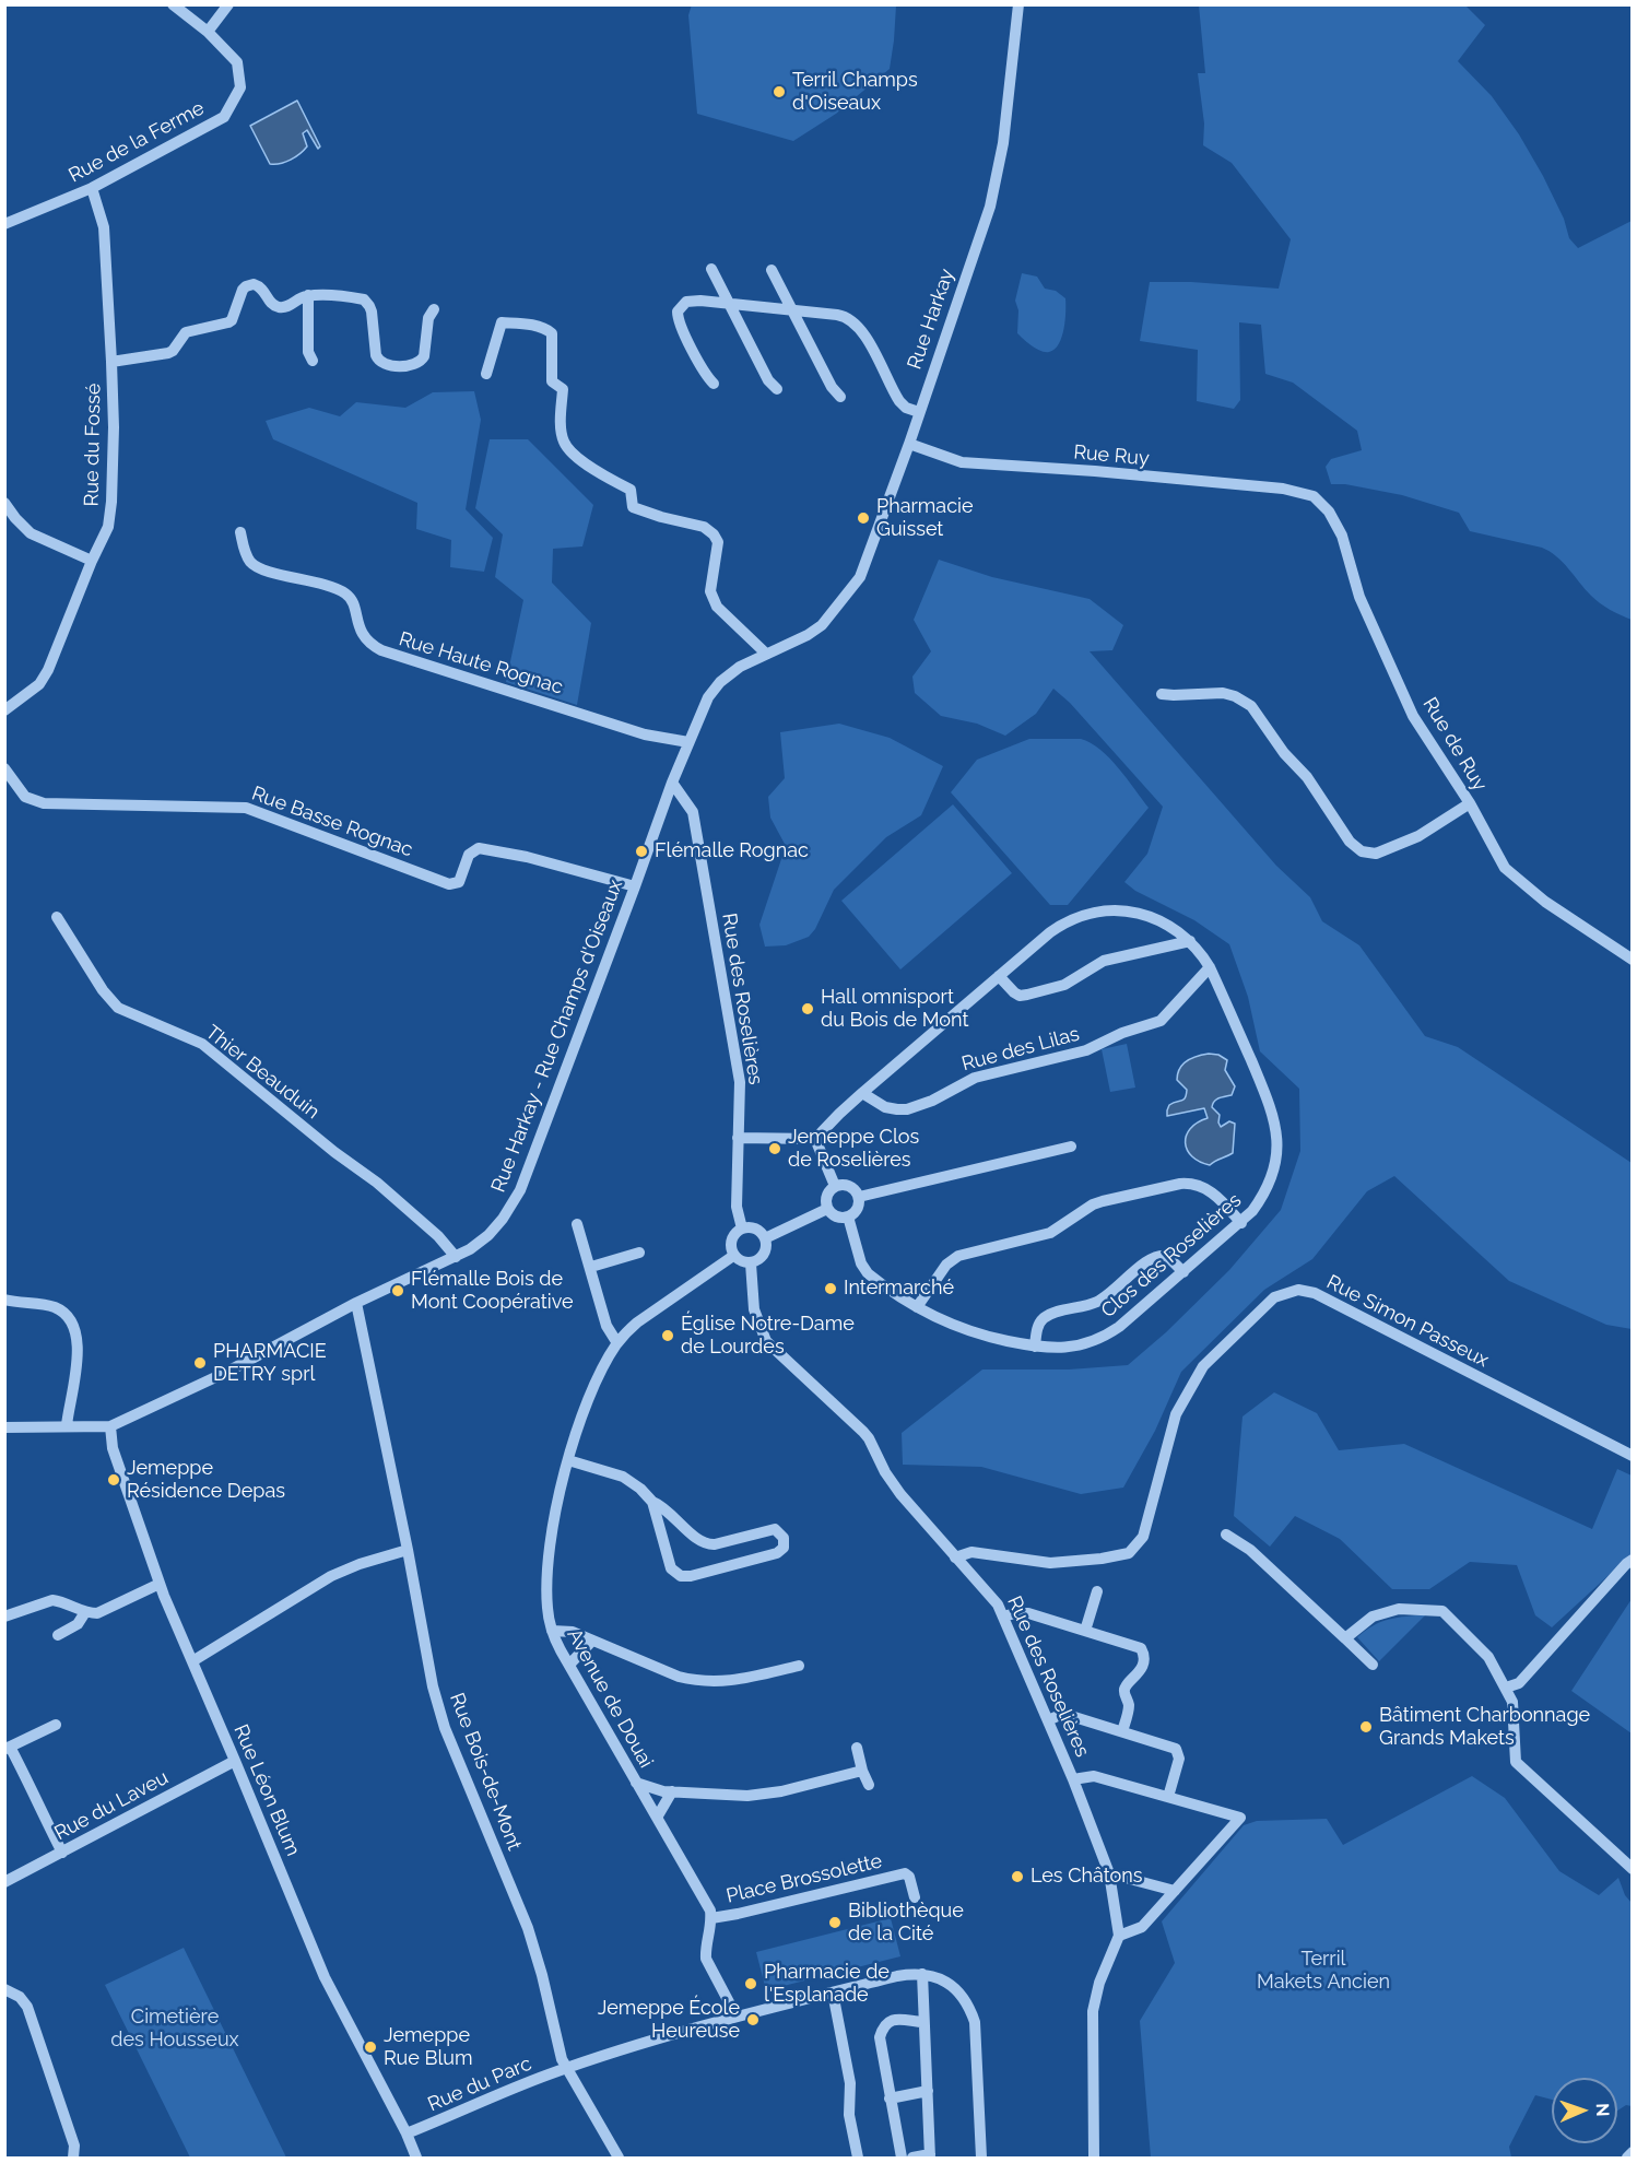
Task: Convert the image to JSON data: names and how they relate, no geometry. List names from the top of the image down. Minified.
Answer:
{"streets":{"street":["Rue de la Ferme","Rue Harkay","Rue du Fossé","Rue Ruy","Rue Haute Rognac","Rue de Ruy","Rue Basse Rognac","Rue des Roselières","Rue Harkay - Rue Champs d'Oiseaux","Rue des Lilas","Thier Beauduin","Clos des Roselières","Rue Simon Passeux","Avenue de Douai","Rue Bois-de-Mont","Rue Léon Blum","Rue du Laveu","Place Brossolette","Rue du Parc"]},"crossings":[["Rue de la Ferme","Rue du Fossé"],["Rue Harkay","Rue Ruy"],["Rue Harkay","Rue Harkay - Rue Champs d'Oiseaux"],["Rue Ruy","Rue de Ruy"],["Rue Haute Rognac","Rue Harkay - Rue Champs d'Oiseaux"],["Rue Basse Rognac","Rue Harkay - Rue Champs d'Oiseaux"],["Rue des Roselières","Rue Harkay - Rue Champs d'Oiseaux"],["Rue des Roselières","Rue Simon Passeux"],["Rue des Roselières","Avenue de Douai"],["Rue Harkay - Rue Champs d'Oiseaux","Thier Beauduin"],["Rue Harkay - Rue Champs d'Oiseaux","Rue Bois-de-Mont"],["Rue Harkay - Rue Champs d'Oiseaux","Rue Léon Blum"],["Rue des Lilas","Clos des Roselières"],["Avenue de Douai","Place Brossolette"],["Rue Bois-de-Mont","Rue du Parc"],["Rue Léon Blum","Rue du Laveu"],["Rue Léon Blum","Rue du Parc"]],"parks":["Terril Makets Ancien","Cimetière des Housseux"],"places":["Terril Champs d'Oiseaux","Pharmacie Guisset","Flémalle Rognac","Hall omnisport du Bois de Mont","Jemeppe Clos de Roselières","Intermarché","Flémalle Bois de Mont Coopérative","Église Notre-Dame de Lourdes","PHARMACIE DETRY sprl","Jemeppe Résidence Depas","Bâtiment Charbonnage Grands Makets","Les Châtons","Bibliothèque de la Cité","Pharmacie de l'Esplanade","Jemeppe École Heureuse","Jemeppe Rue Blum"],"north":"right"}
